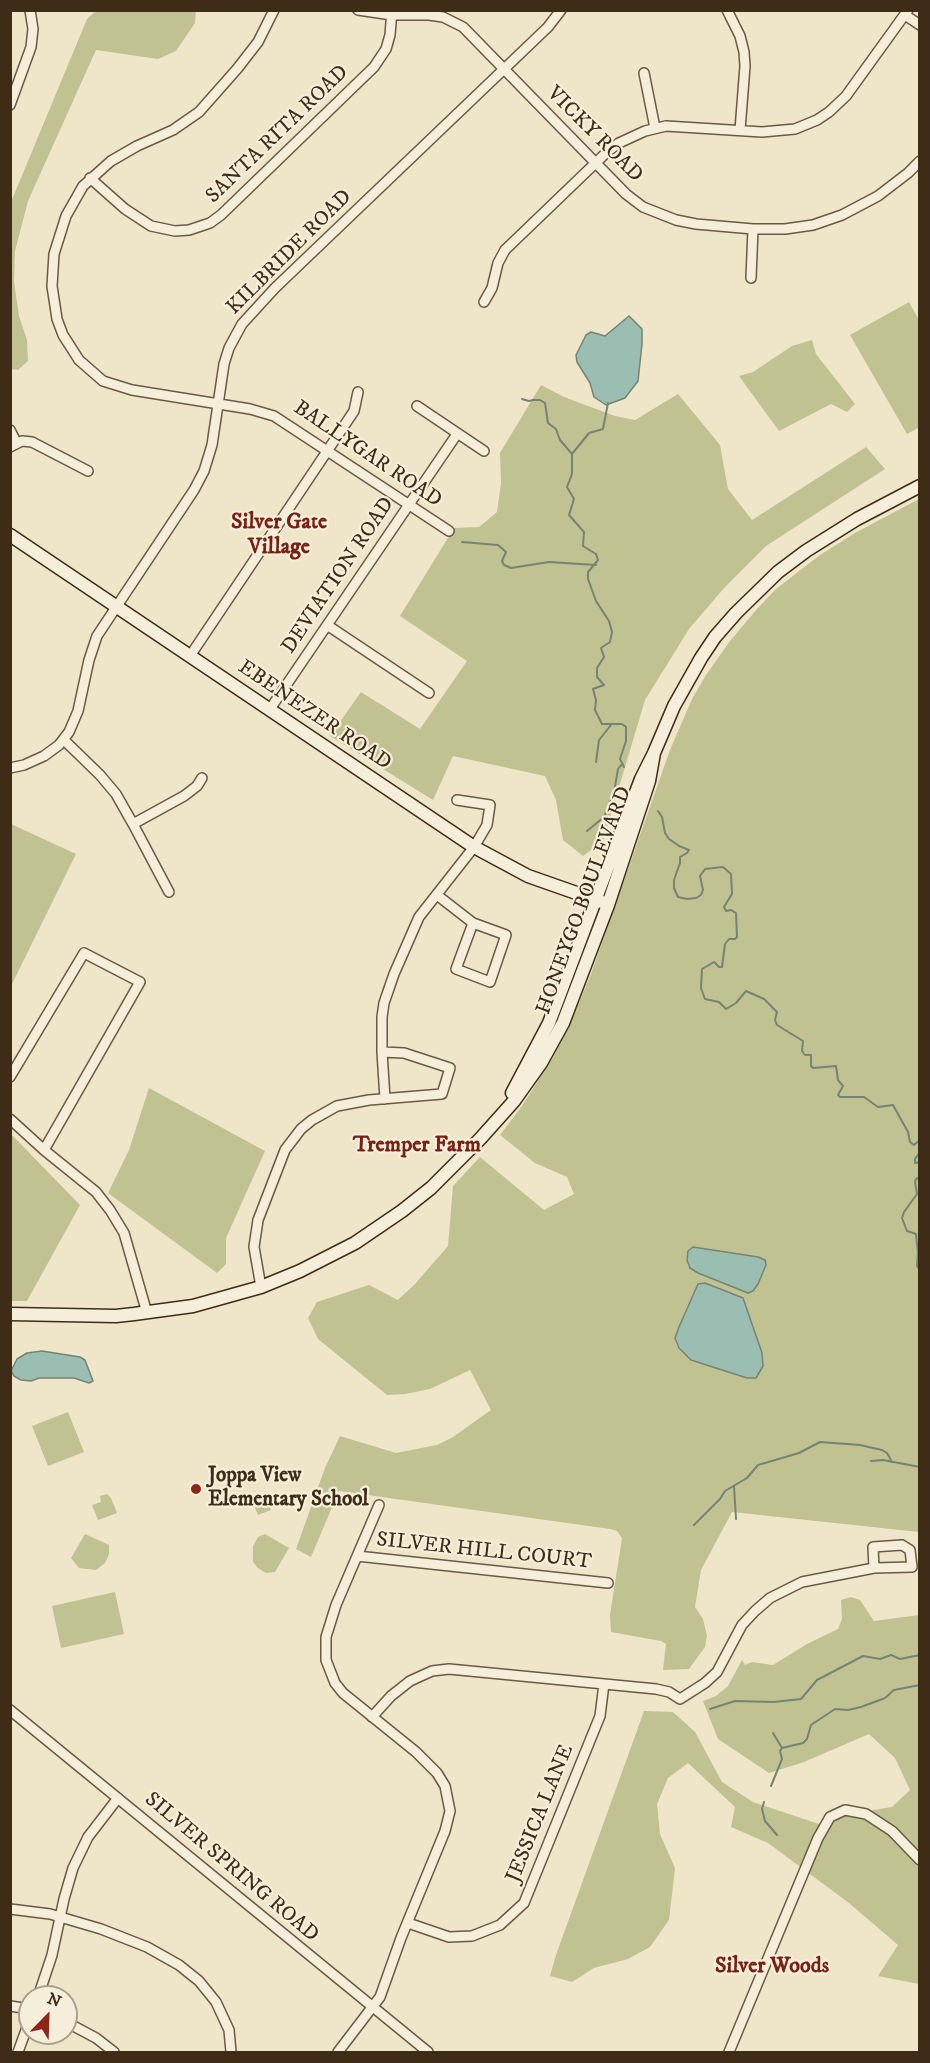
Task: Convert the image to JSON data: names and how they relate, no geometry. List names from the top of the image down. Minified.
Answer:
{"streets":{"main road":["EBENEZER ROAD","HONEYGO BOULEVARD"],"street":["SANTA RITA ROAD","VICKY ROAD","KILBRIDE ROAD","BALLYGAR ROAD","DEVIATION ROAD","SILVER HILL COURT","JESSICA LANE","SILVER SPRING ROAD"]},"crossings":[["SANTA RITA ROAD","VICKY ROAD"],["SANTA RITA ROAD","BALLYGAR ROAD"],["VICKY ROAD","KILBRIDE ROAD"],["KILBRIDE ROAD","BALLYGAR ROAD"],["KILBRIDE ROAD","EBENEZER ROAD"],["BALLYGAR ROAD","DEVIATION ROAD"],["DEVIATION ROAD","EBENEZER ROAD"],["EBENEZER ROAD","HONEYGO BOULEVARD"]],"districts":["Silver Gate Village","Tremper Farm","Silver Woods"],"places":["Joppa View Elementary School"],"north":"top right"}
